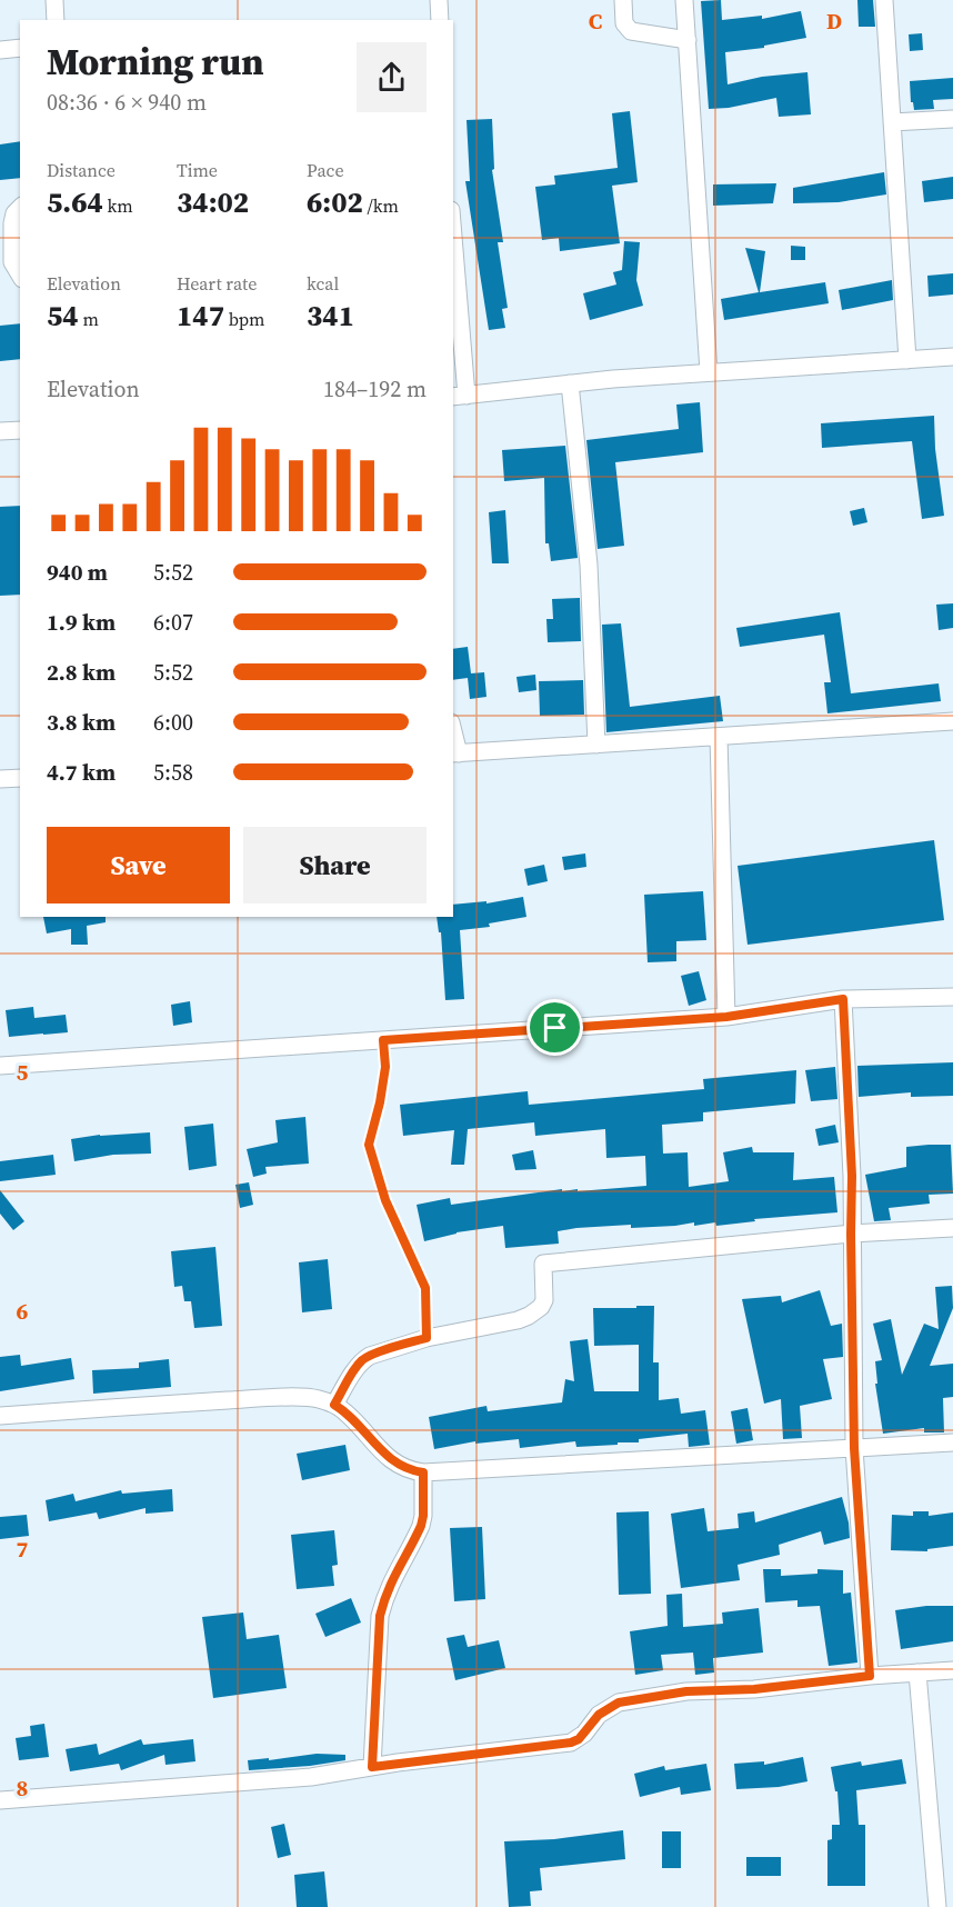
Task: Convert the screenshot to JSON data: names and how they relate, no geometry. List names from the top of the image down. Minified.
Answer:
{"page":{"heading":["Morning run","08:36 · 6 × 940 m"],"stats":[["Distance","5.64 km"],["Time","34:02"],["Pace","6:02 /km"],["Elevation","54 m"],["Heart rate","147 bpm"],["kcal","341"]],"chart":["Elevation","184–192 m"],"list":[{"name":"940 m","note":"5:52"},{"name":"1.9 km","note":"6:07"},{"name":"2.8 km","note":"5:52"},{"name":"3.8 km","note":"6:00"},{"name":"4.7 km","note":"5:58"}],"buttons":["Save","Share"]},"grid":{"columns":["C","D"],"rows":["5","6","7","8"]}}
